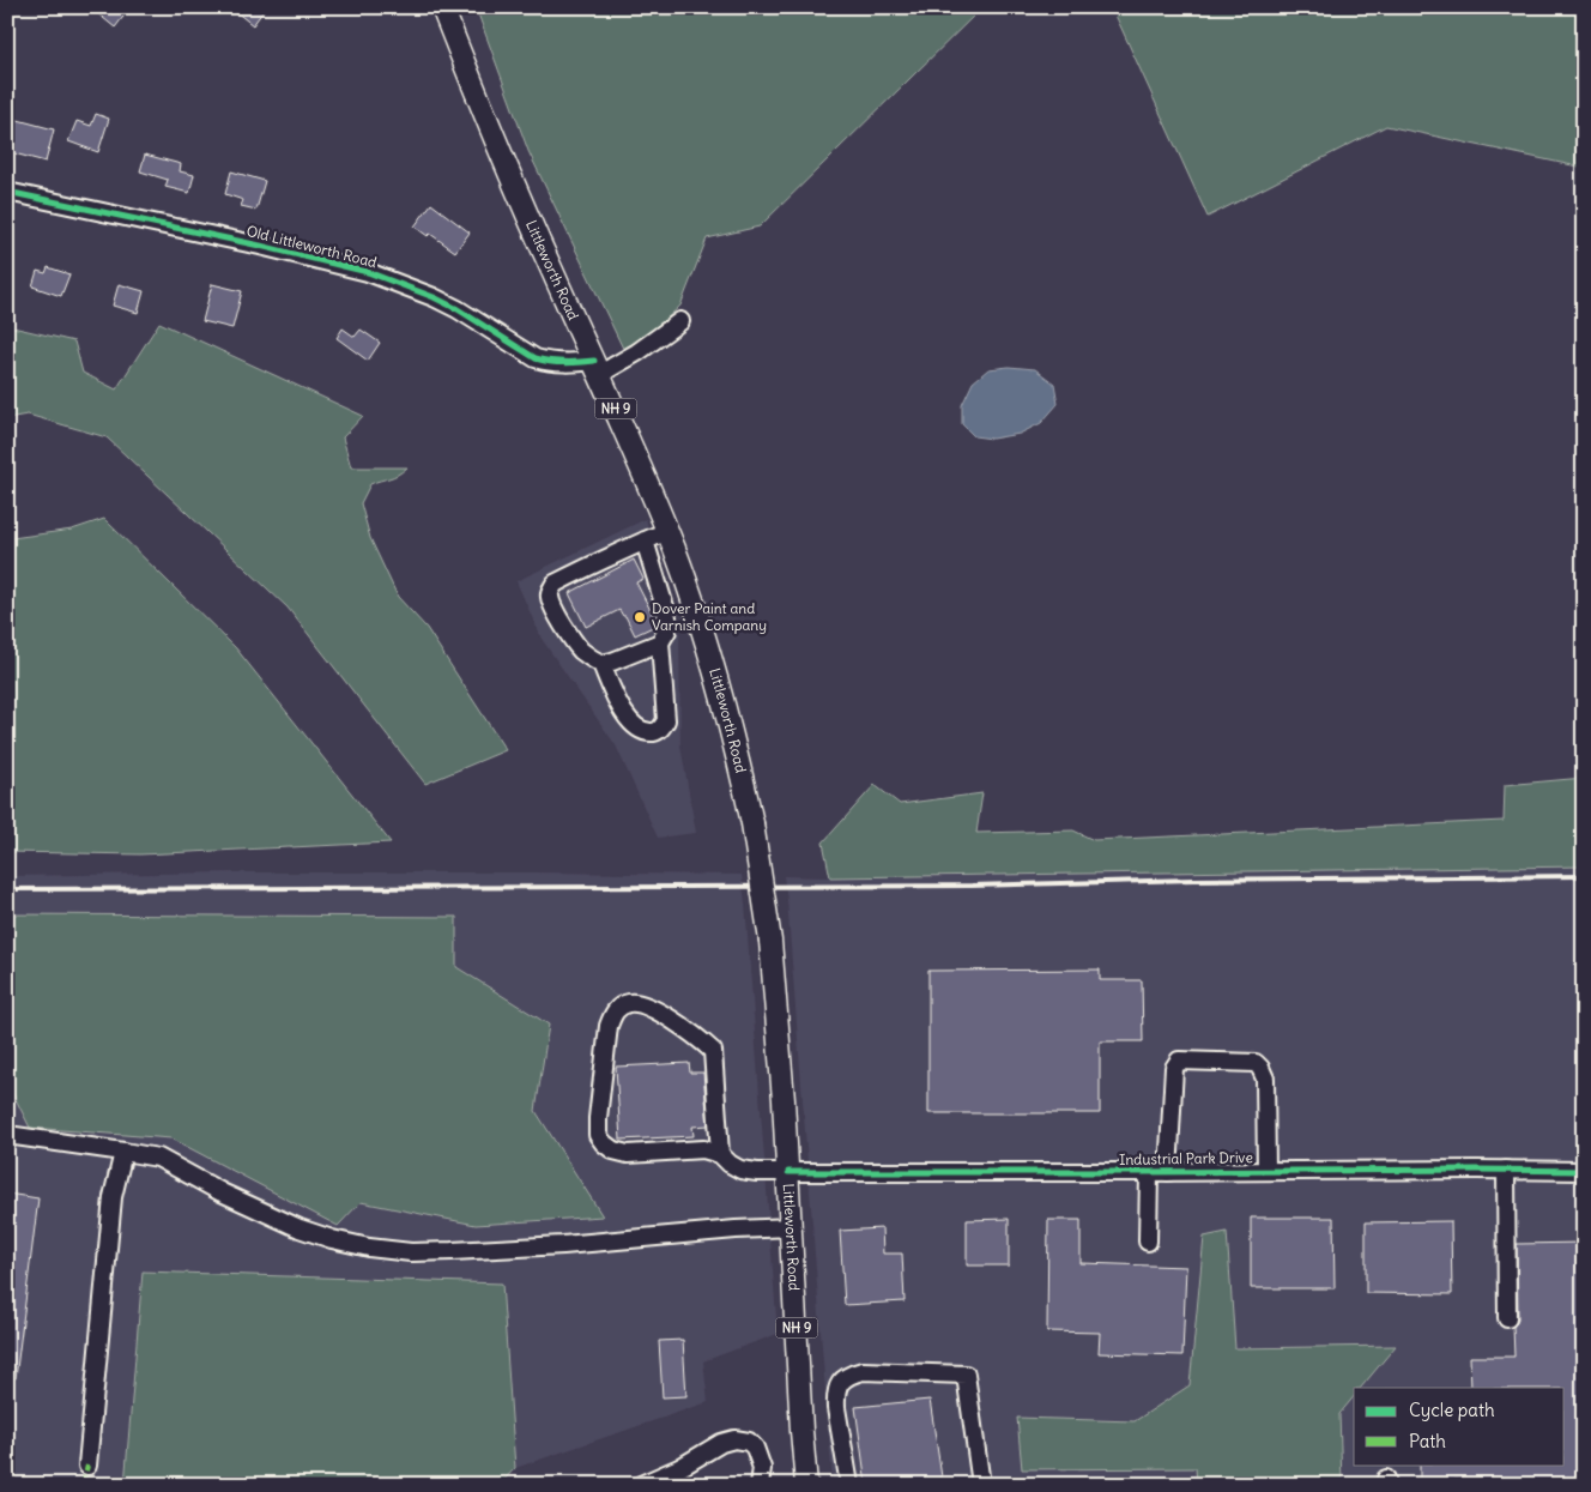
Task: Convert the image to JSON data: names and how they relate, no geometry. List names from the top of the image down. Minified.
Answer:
{"streets":{"main road":["Littleworth Road","NH 9"],"street":["Old Littleworth Road","Industrial Park Drive"]},"crossings":[["Old Littleworth Road","Littleworth Road"],["Littleworth Road","Industrial Park Drive"]],"places":["Dover Paint and Varnish Company"],"legend":["Cycle path","Path"]}
